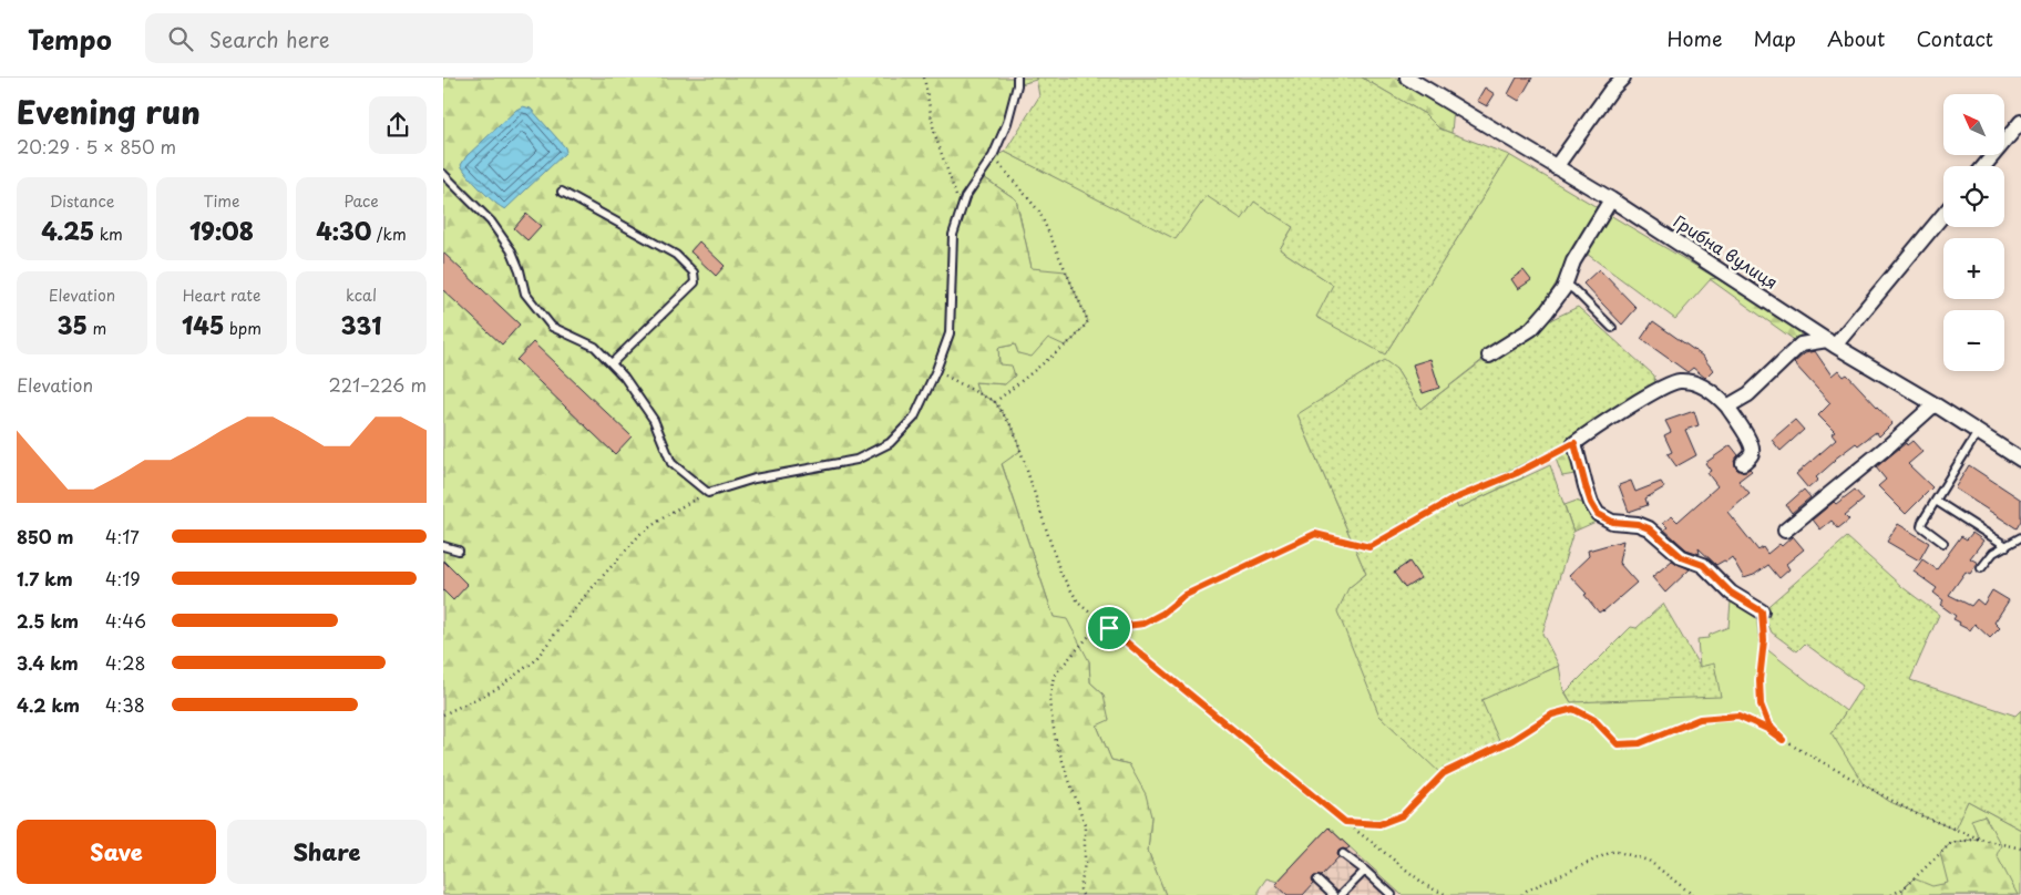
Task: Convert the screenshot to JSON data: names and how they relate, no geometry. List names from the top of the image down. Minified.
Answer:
{"streets":{"street":["Грибна вулиця"]},"north":"top left","page":{"header":"Tempo","search":"Search here","nav":["Home","Map","About","Contact"],"heading":["Evening run","20:29 · 5 × 850 m"],"map_buttons":["+","−"],"stats":[["Distance","4.25 km"],["Time","19:08"],["Pace","4:30 /km"],["Elevation","35 m"],["Heart rate","145 bpm"],["kcal","331"]],"chart":["Elevation","221–226 m"],"list":[{"name":"850 m","note":"4:17"},{"name":"1.7 km","note":"4:19"},{"name":"2.5 km","note":"4:46"},{"name":"3.4 km","note":"4:28"},{"name":"4.2 km","note":"4:38"}],"buttons":["Save","Share"]}}
